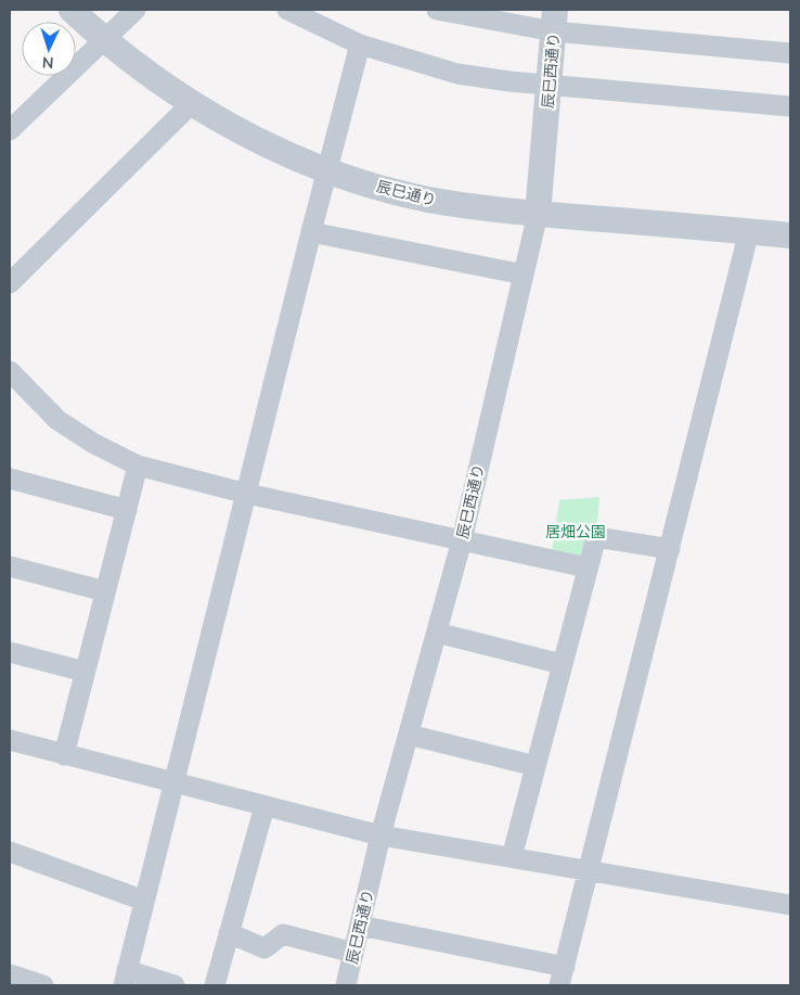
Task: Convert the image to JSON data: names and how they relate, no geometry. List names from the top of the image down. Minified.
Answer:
{"streets":{"street":["辰巳西通り","辰巳通り"]},"crossings":[["辰巳西通り","辰巳通り"]],"parks":["居畑公園"],"north":"bottom"}
